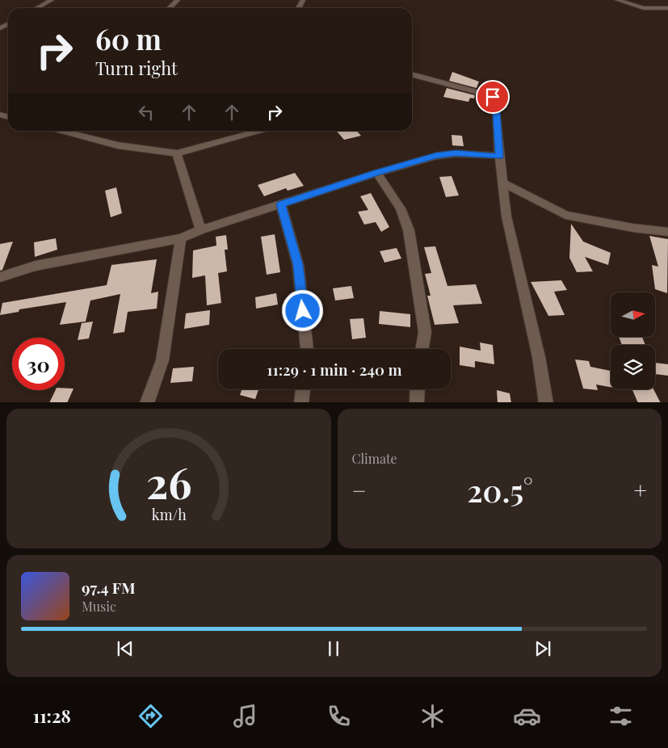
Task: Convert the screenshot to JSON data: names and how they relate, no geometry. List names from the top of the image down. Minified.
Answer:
{"north":"right","page":{"turn":["60 m","Turn right"],"limit":"30","trip":"11:29 · 1 min · 240 m","tile":"Climate","heat":["−","20.5°","+"],"song":["97.4 FM","Music"],"tabs":"11:28","gauge":["26","km/h"]}}
